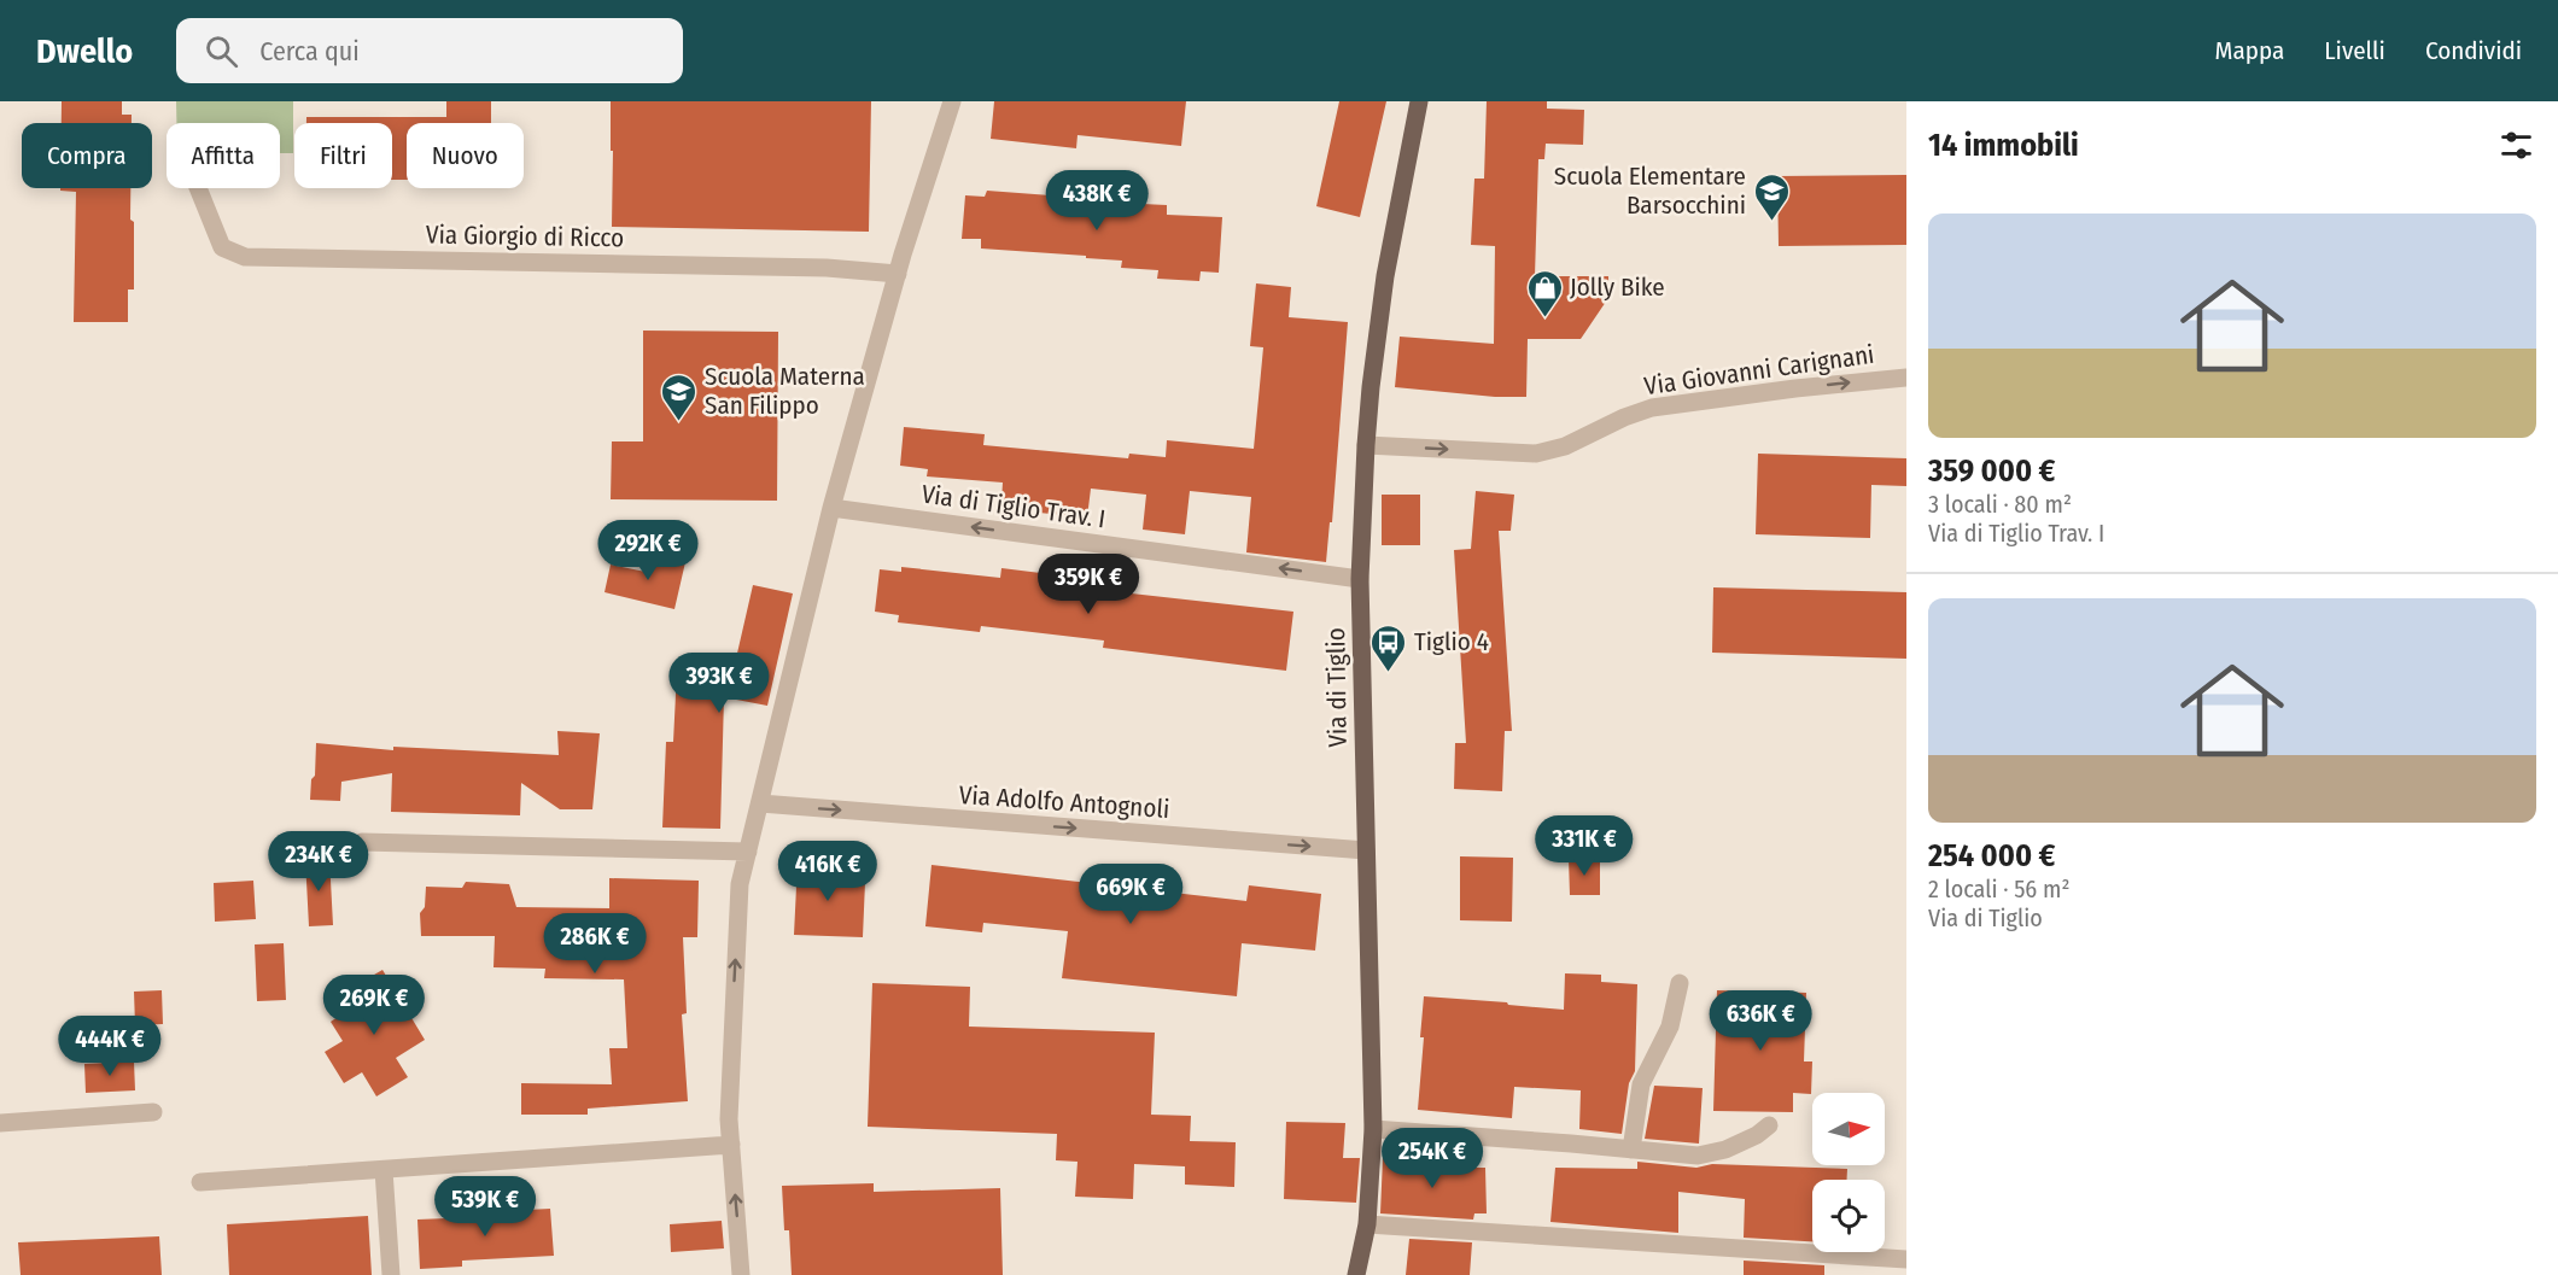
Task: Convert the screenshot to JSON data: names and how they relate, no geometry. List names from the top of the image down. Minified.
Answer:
{"streets":{"main road":["Via di Tiglio"],"street":["Via Giorgio di Ricco","Via Giovanni Carignani","Via di Tiglio Trav. I","Via Adolfo Antognoli"]},"crossings":[["Via Giovanni Carignani","Via di Tiglio"],["Via di Tiglio Trav. I","Via di Tiglio"],["Via di Tiglio","Via Adolfo Antognoli"]],"one_way":["Via Giovanni Carignani","Via di Tiglio Trav. I","Via Adolfo Antognoli"],"places":{"school or university":["Scuola Elementare Barsocchini","Scuola Materna San Filippo"],"shop":["Jolly Bike"],"bus stop":["Tiglio 4"]},"north":"right","page":{"header":"Dwello","search":"Cerca qui","nav":["Mappa","Livelli","Condividi"],"heading":"14 immobili","chip":["Compra","Affitta","Filtri","Nuovo"],"price":["438K €","292K €","359K €","393K €","331K €","234K €","416K €","669K €","286K €","269K €","636K €","444K €","254K €","539K €"],"list":[{"name":"359 000 €","note":"3 locali · 80 m² · Via di Tiglio Trav. I"},{"name":"254 000 €","note":"2 locali · 56 m² · Via di Tiglio"}]}}
